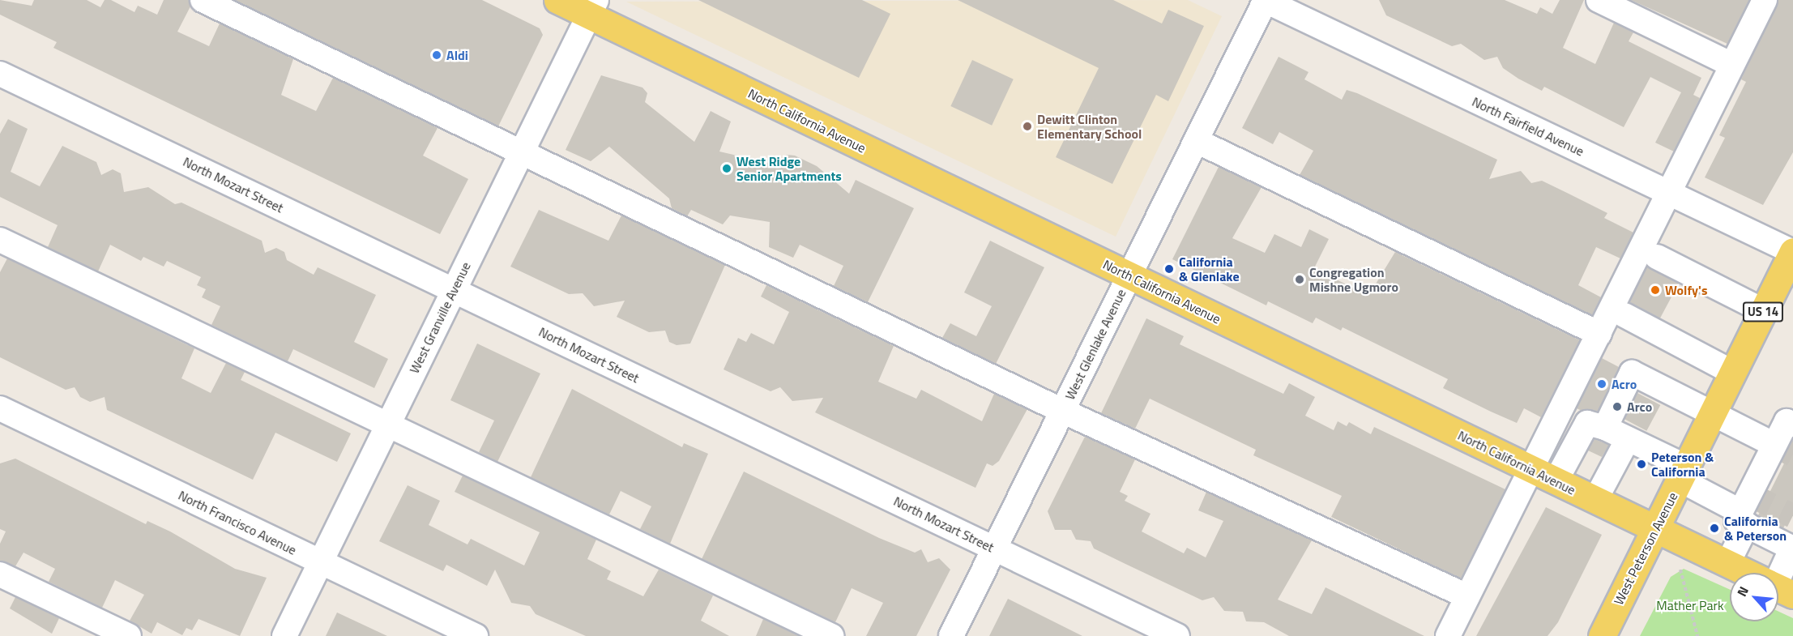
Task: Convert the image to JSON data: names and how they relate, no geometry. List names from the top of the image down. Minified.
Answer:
{"streets":{"main road":["North California Avenue","US 14","West Peterson Avenue"],"street":["North Fairfield Avenue","North Mozart Street","West Granville Avenue","West Glenlake Avenue","North Francisco Avenue"]},"crossings":[["North California Avenue","West Granville Avenue"],["North California Avenue","West Glenlake Avenue"],["North California Avenue","West Peterson Avenue"],["North Fairfield Avenue","West Glenlake Avenue"],["North Fairfield Avenue","West Peterson Avenue"],["North Mozart Street","West Granville Avenue"],["North Mozart Street","West Glenlake Avenue"],["West Granville Avenue","North Francisco Avenue"]],"parks":["Mather Park"],"places":["Aldi","Dewitt Clinton Elementary School","West Ridge Senior Apartments","California & Glenlake","Congregation Mishne Ugmoro","Wolfy's","Acro","Arco","Peterson & California","California & Peterson"],"north":"top left"}
